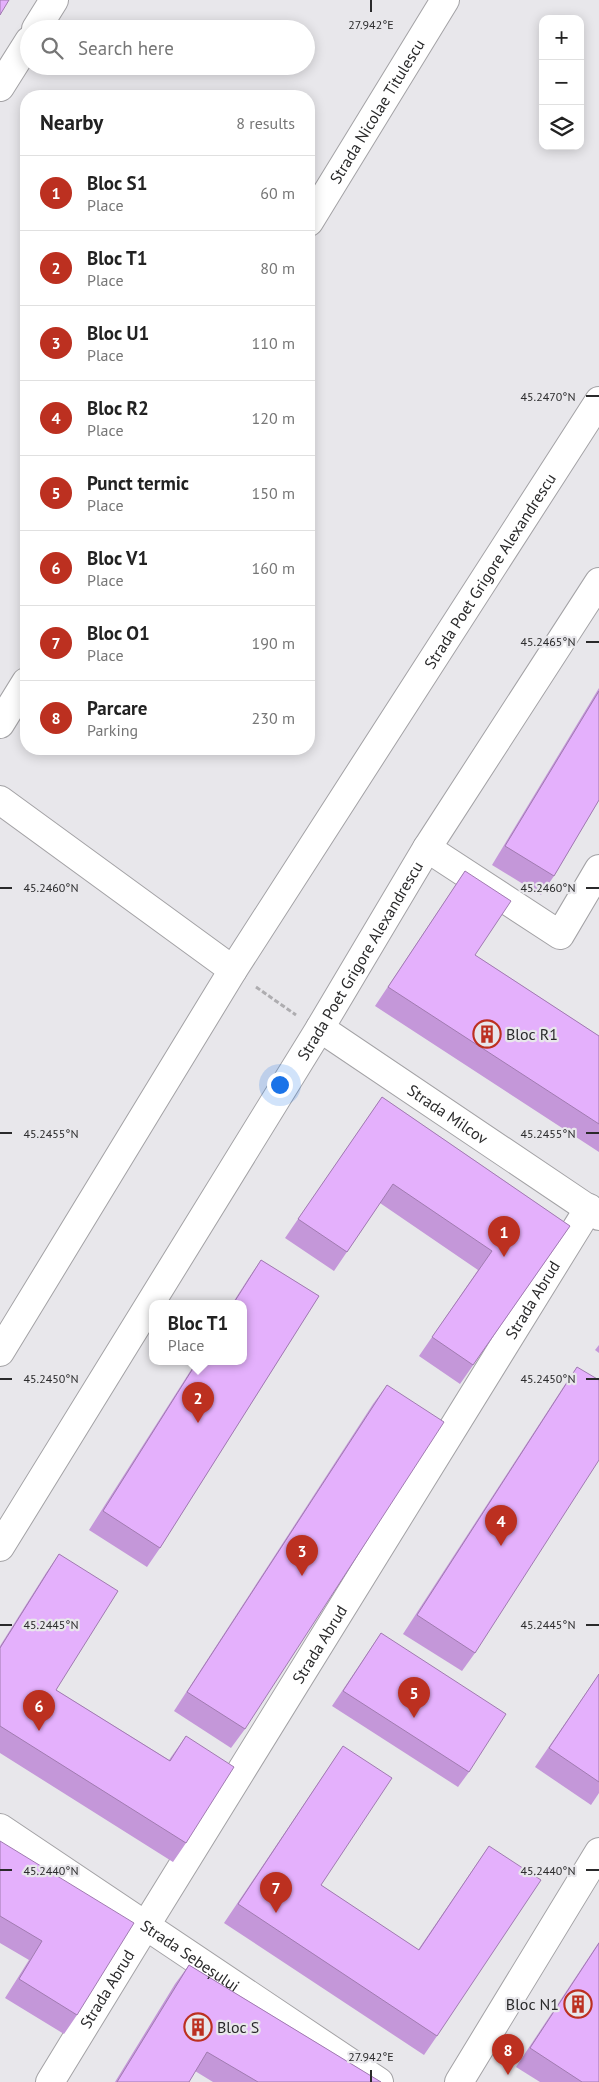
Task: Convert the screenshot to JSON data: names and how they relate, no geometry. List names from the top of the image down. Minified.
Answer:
{"streets":{"street":["Strada Nicolae Titulescu","Strada Poet Grigore Alexandrescu","Strada Milcov","Strada Abrud","Strada Sebeșului"]},"crossings":[["Strada Poet Grigore Alexandrescu","Strada Milcov"],["Strada Milcov","Strada Abrud"],["Strada Abrud","Strada Sebeșului"]],"places":{"building":["Bloc R1","Bloc N1","Bloc S"]},"page":{"map_buttons":["+","−"],"search":"Search here","heading":["Nearby","8 results"],"list":[{"mark":"1","name":"Bloc S1","note":"Place","value":"60 m"},{"mark":"2","name":"Bloc T1","note":"Place","value":"80 m"},{"mark":"3","name":"Bloc U1","note":"Place","value":"110 m"},{"mark":"4","name":"Bloc R2","note":"Place","value":"120 m"},{"mark":"5","name":"Punct termic","note":"Place","value":"150 m"},{"mark":"6","name":"Bloc V1","note":"Place","value":"160 m"},{"mark":"7","name":"Bloc O1","note":"Place","value":"190 m"},{"mark":"8","name":"Parcare","note":"Parking","value":"230 m"}],"pins":["1","2","4","3","5","6","7","8"],"popup":["Bloc T1","Place"]},"coordinates":["27.942°E","45.2470°N","45.2465°N","45.2460°N","45.2455°N","45.2450°N","45.2445°N","45.2440°N"]}
